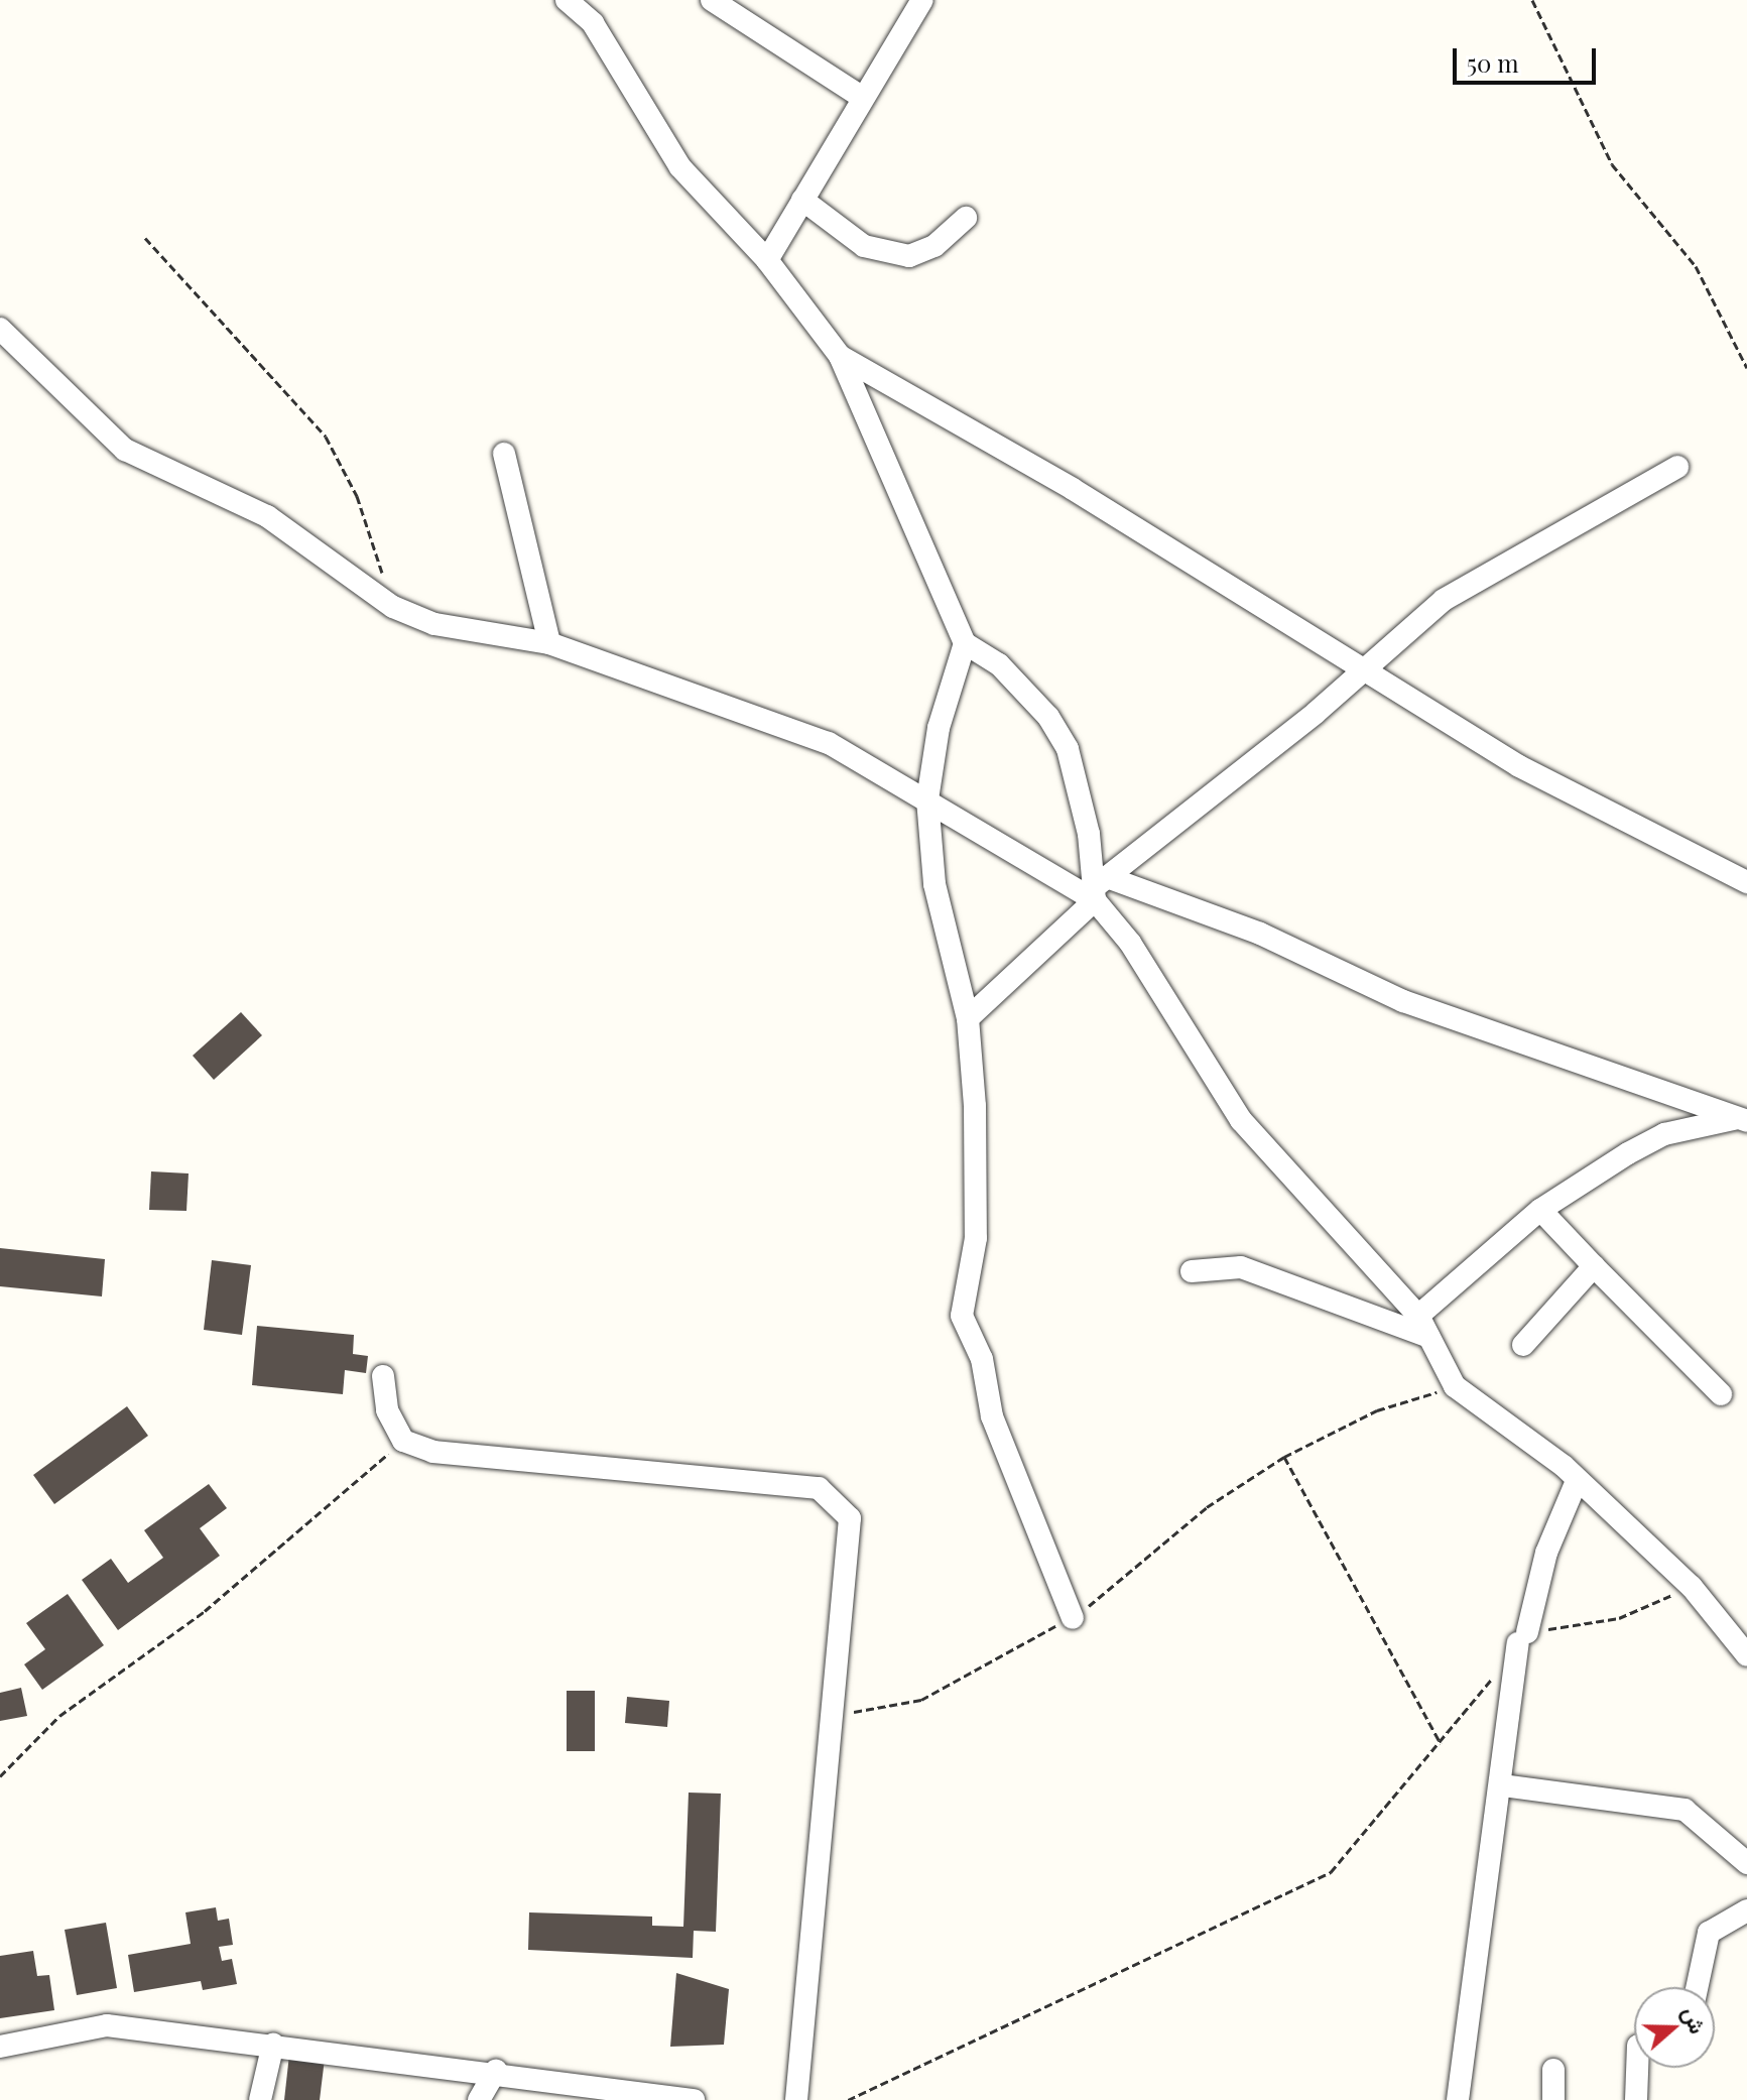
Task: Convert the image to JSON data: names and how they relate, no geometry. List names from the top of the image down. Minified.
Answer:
{"scale_bar":"50 m","north":"right"}
